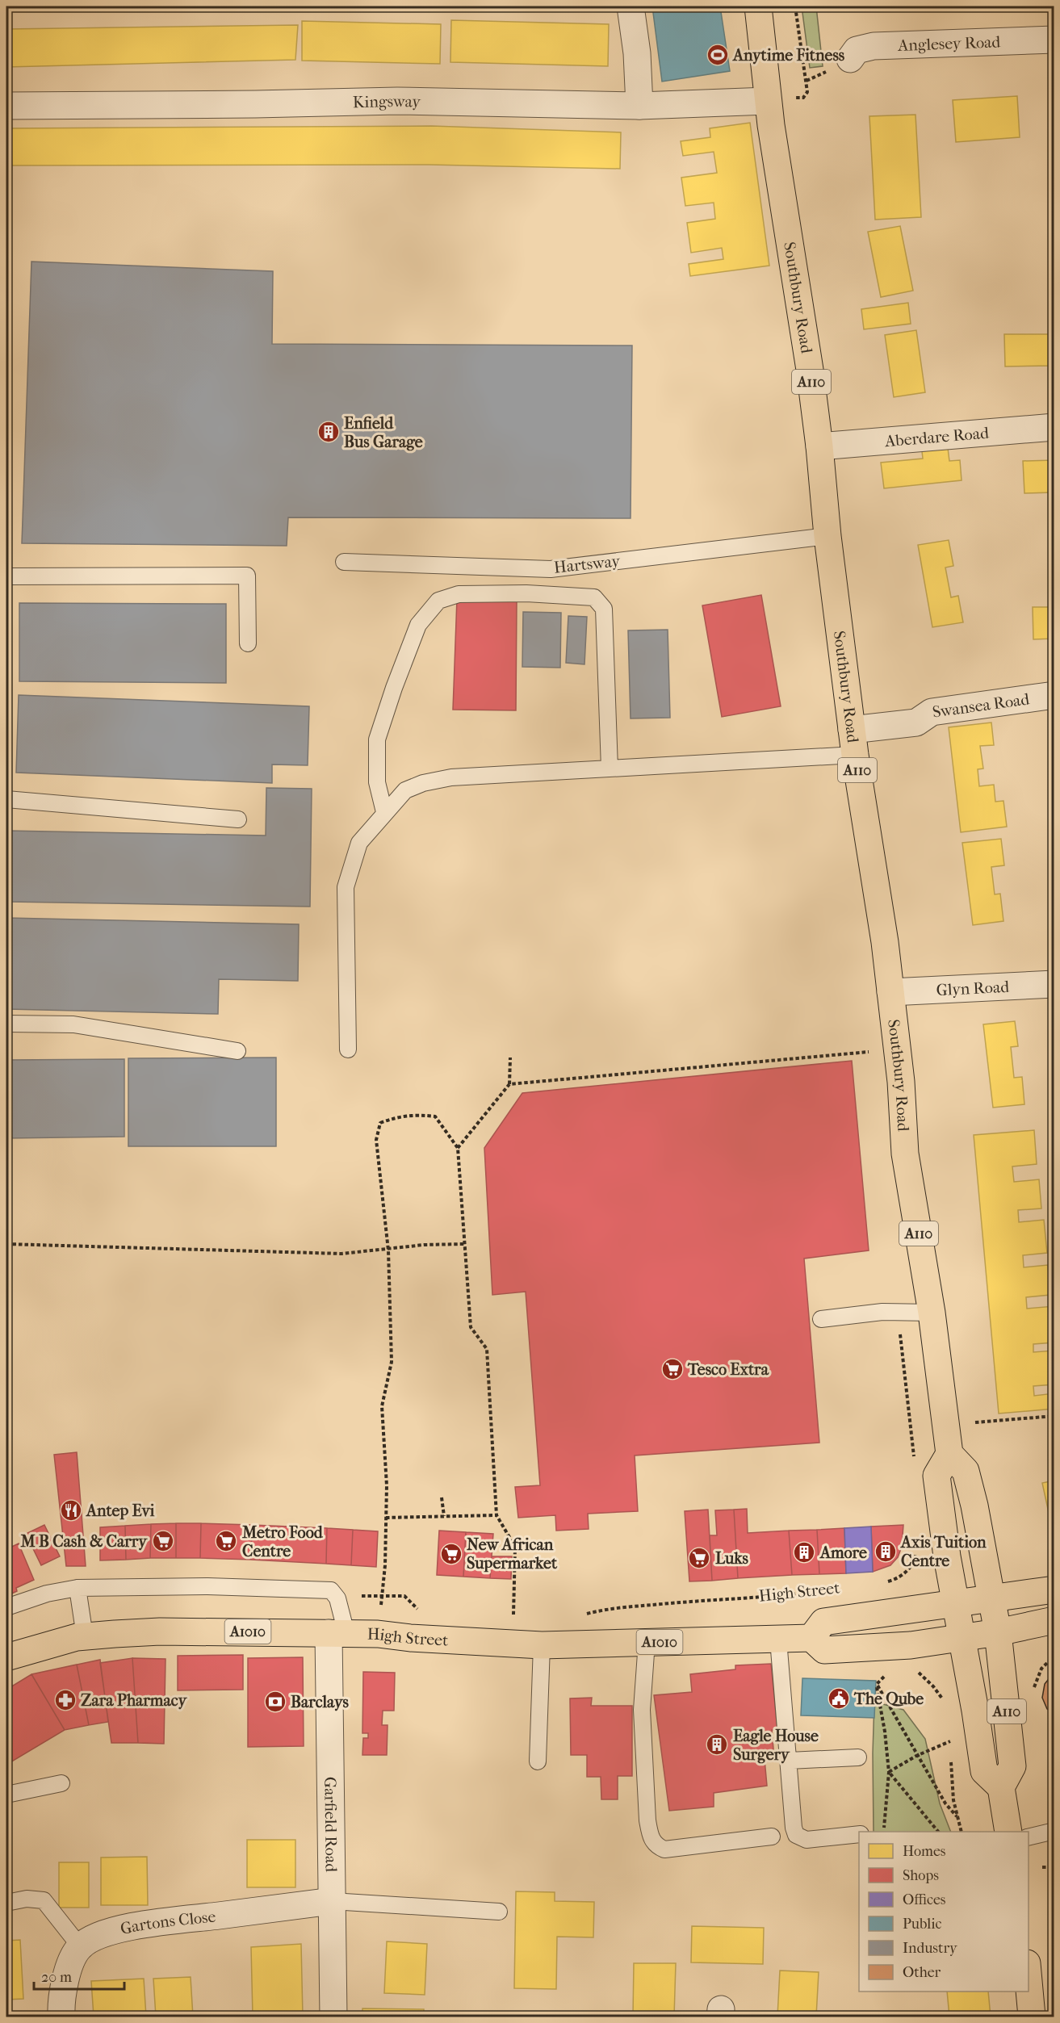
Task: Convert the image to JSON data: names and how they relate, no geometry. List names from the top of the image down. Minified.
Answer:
{"streets":{"main road":["Southbury Road","A110","High Street","A1010"],"street":["Anglesey Road","Kingsway","Aberdare Road","Swansea Road","Glyn Road","Garfield Road","Gartons Close"],"lane":["Hartsway"]},"crossings":[["Kingsway","Southbury Road"],["Southbury Road","Aberdare Road"],["Southbury Road","Hartsway"],["Southbury Road","Swansea Road"],["Southbury Road","Glyn Road"],["High Street","Garfield Road"],["Garfield Road","Gartons Close"]],"places":{"sports":["Anytime Fitness"],"building":["Enfield Bus Garage","Axis Tuition Centre","Amore","Eagle House Surgery"],"supermarket":["Tesco Extra","M B Cash & Carry","Metro Food Centre","New African Supermarket","Luks"],"restaurant":["Antep Evi"],"public building":["The Qube"],"pharmacy":["Zara Pharmacy"],"bank":["Barclays"]},"legend":["Homes","Shops","Offices","Public","Industry","Other"],"scale_bar":"20 m"}
